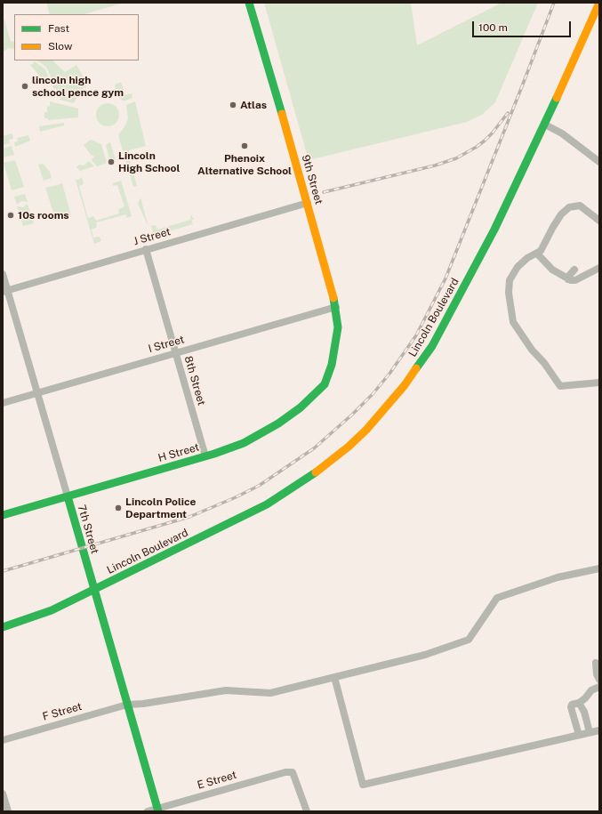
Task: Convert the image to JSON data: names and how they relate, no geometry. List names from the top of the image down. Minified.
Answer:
{"streets":{"street":["9th Street","J Street","Lincoln Boulevard","I Street","8th Street","H Street","7th Street","F Street","E Street"]},"crossings":[["9th Street","J Street"],["9th Street","I Street"],["9th Street","H Street"],["J Street","8th Street"],["J Street","7th Street"],["Lincoln Boulevard","7th Street"],["I Street","8th Street"],["I Street","7th Street"],["8th Street","H Street"],["H Street","7th Street"],["7th Street","F Street"],["7th Street","E Street"]],"places":["lincoln high school pence gym","Atlas","Phenoix Alternative School","Lincoln High School","10s rooms","Lincoln Police Department"],"legend":["Fast","Slow"],"scale_bar":"100 m"}
